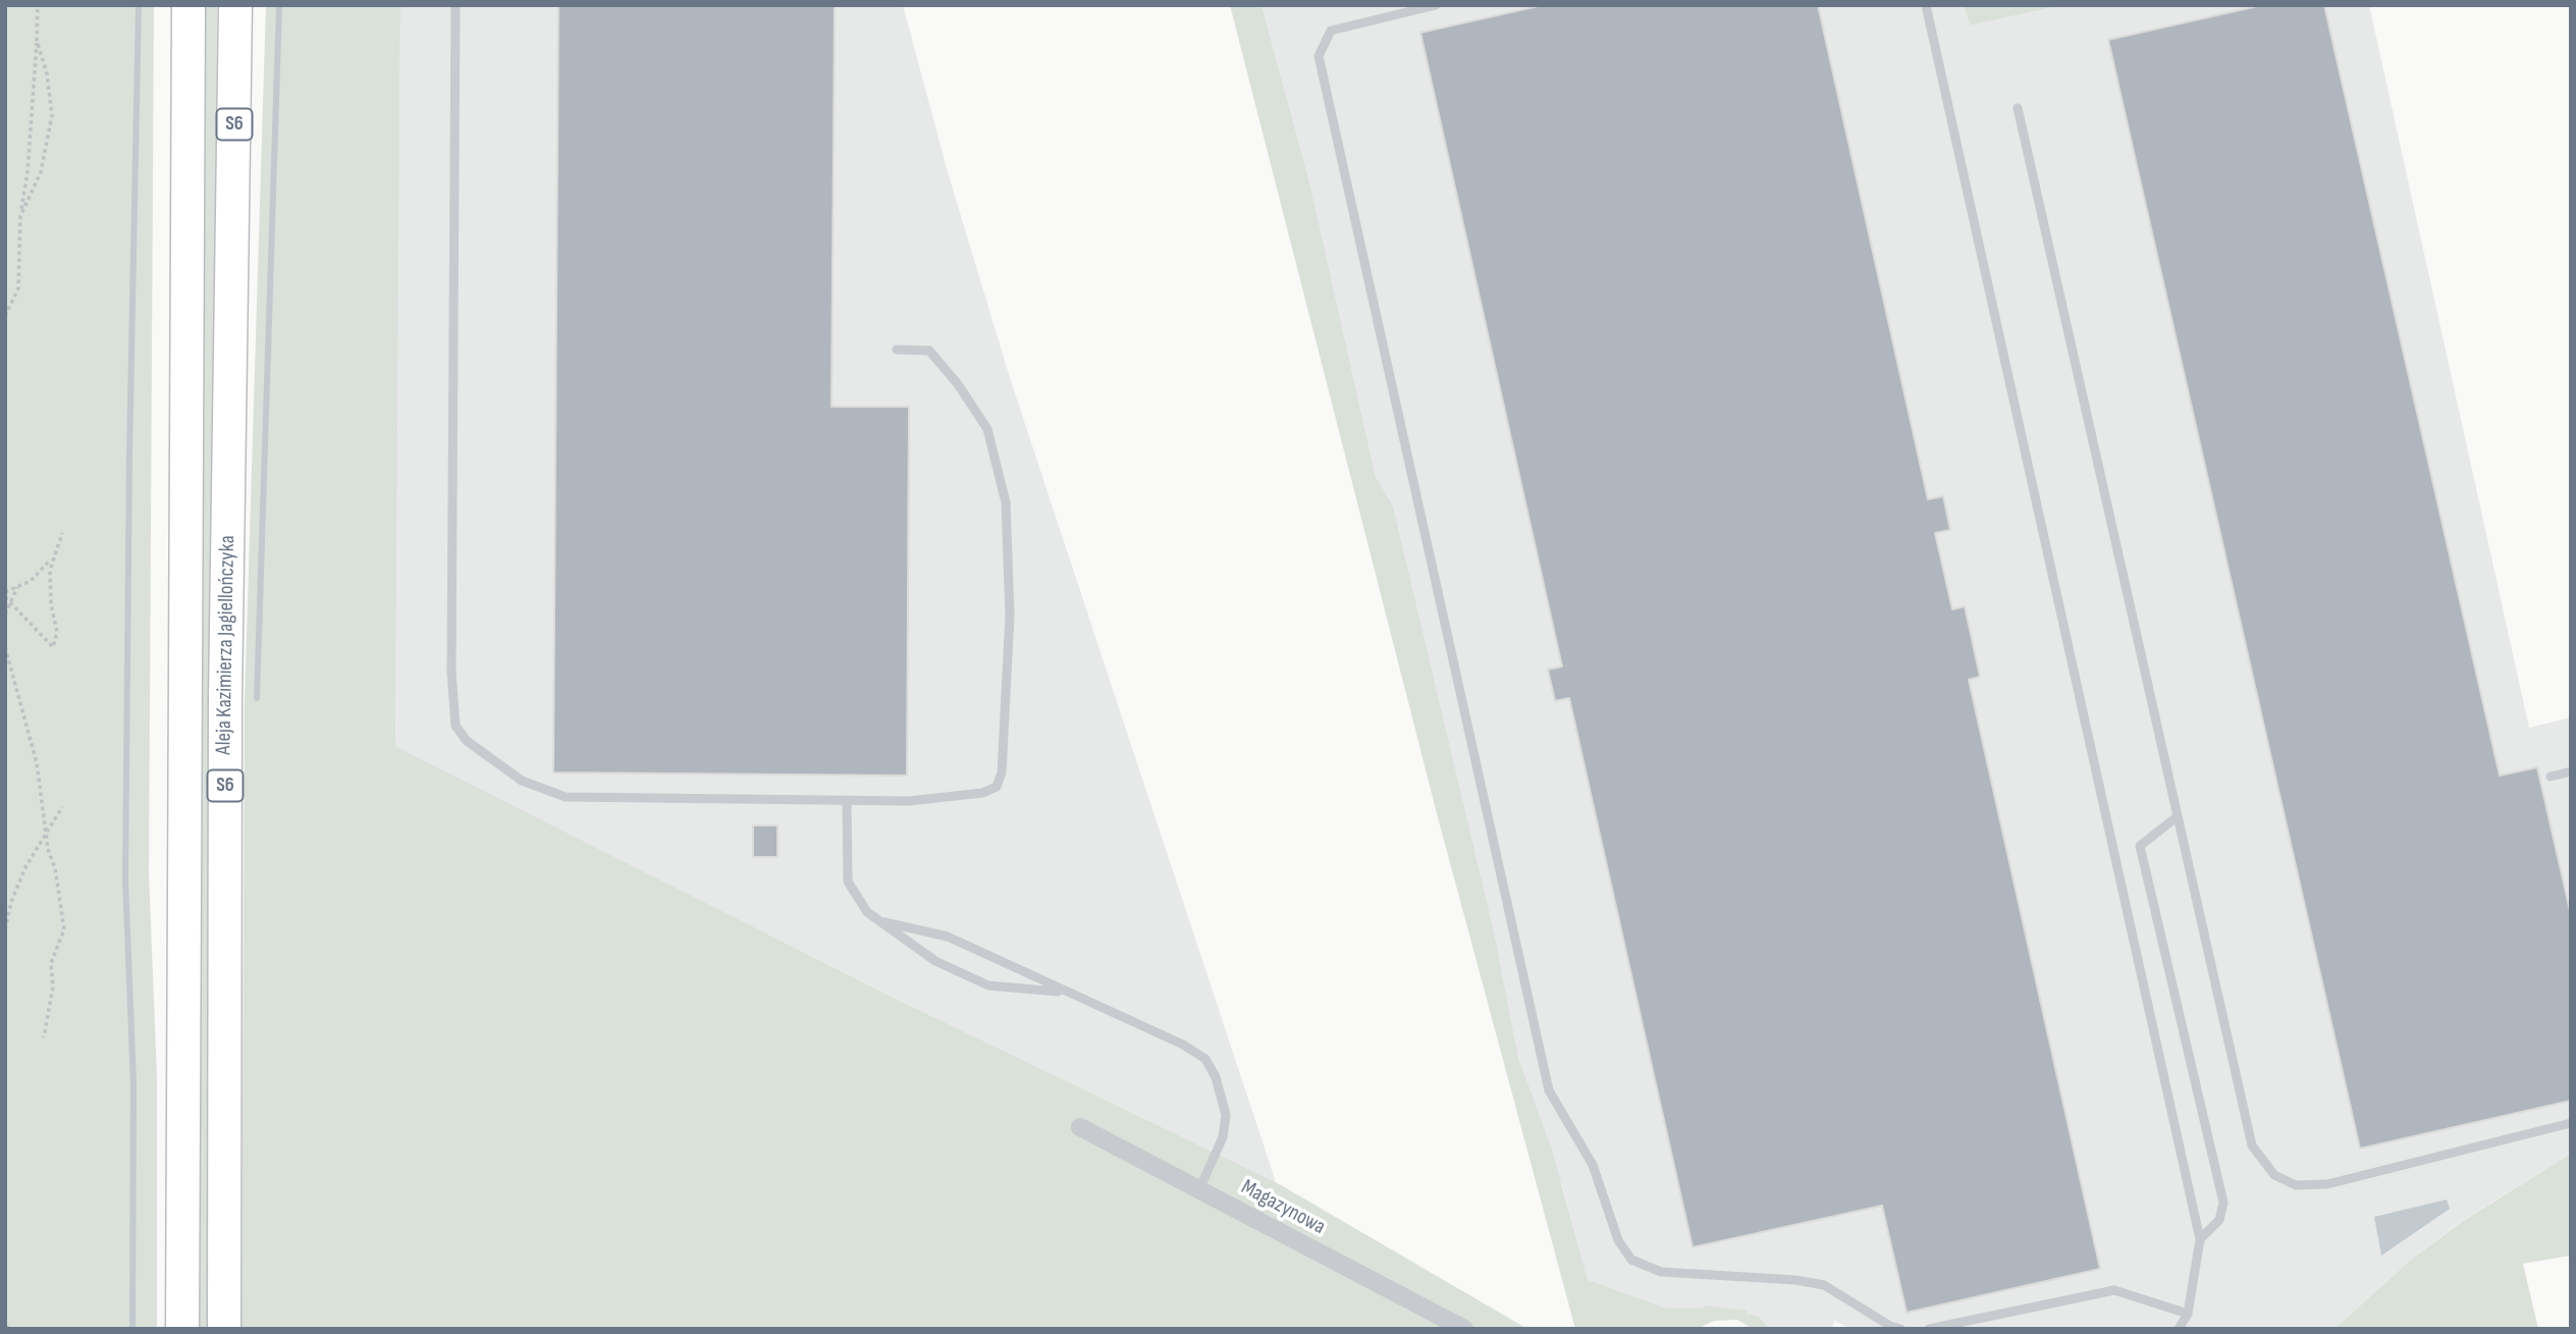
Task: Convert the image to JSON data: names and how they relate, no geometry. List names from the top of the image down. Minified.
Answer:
{"streets":{"highway":["S6","Aleja Kazimierza Jagiellończyka"],"street":["Magazynowa"]}}
